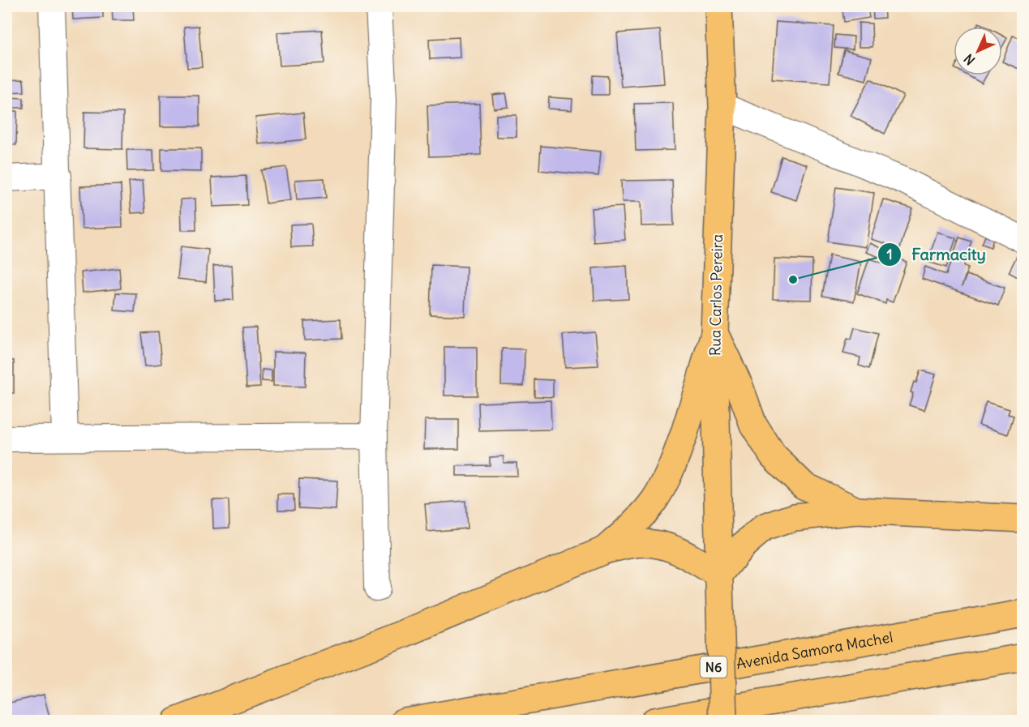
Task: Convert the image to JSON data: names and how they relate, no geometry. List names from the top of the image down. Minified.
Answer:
{"streets":{"main road":["Rua Carlos Pereira","Avenida Samora Machel","N6"]},"places":["Farmacity"],"north":"bottom left"}
